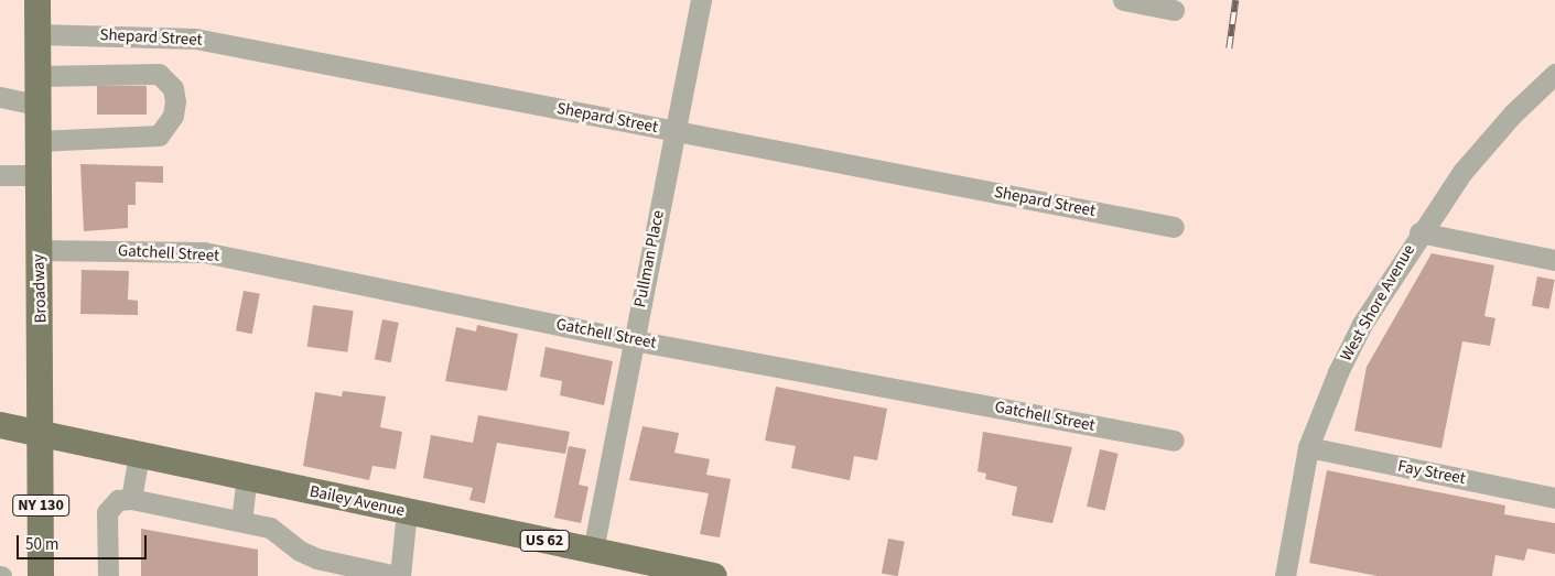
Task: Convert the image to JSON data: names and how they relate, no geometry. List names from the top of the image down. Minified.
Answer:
{"streets":{"main road":["Broadway","Bailey Avenue","NY 130","US 62"],"street":["Shepard Street","Gatchell Street","Pullman Place","West Shore Avenue","Fay Street"]},"crossings":[["Shepard Street","Pullman Place"],["Shepard Street","Broadway"],["Gatchell Street","Pullman Place"],["Gatchell Street","Broadway"],["Pullman Place","Bailey Avenue"],["Broadway","Bailey Avenue"],["West Shore Avenue","Fay Street"]],"scale_bar":"50 m"}
